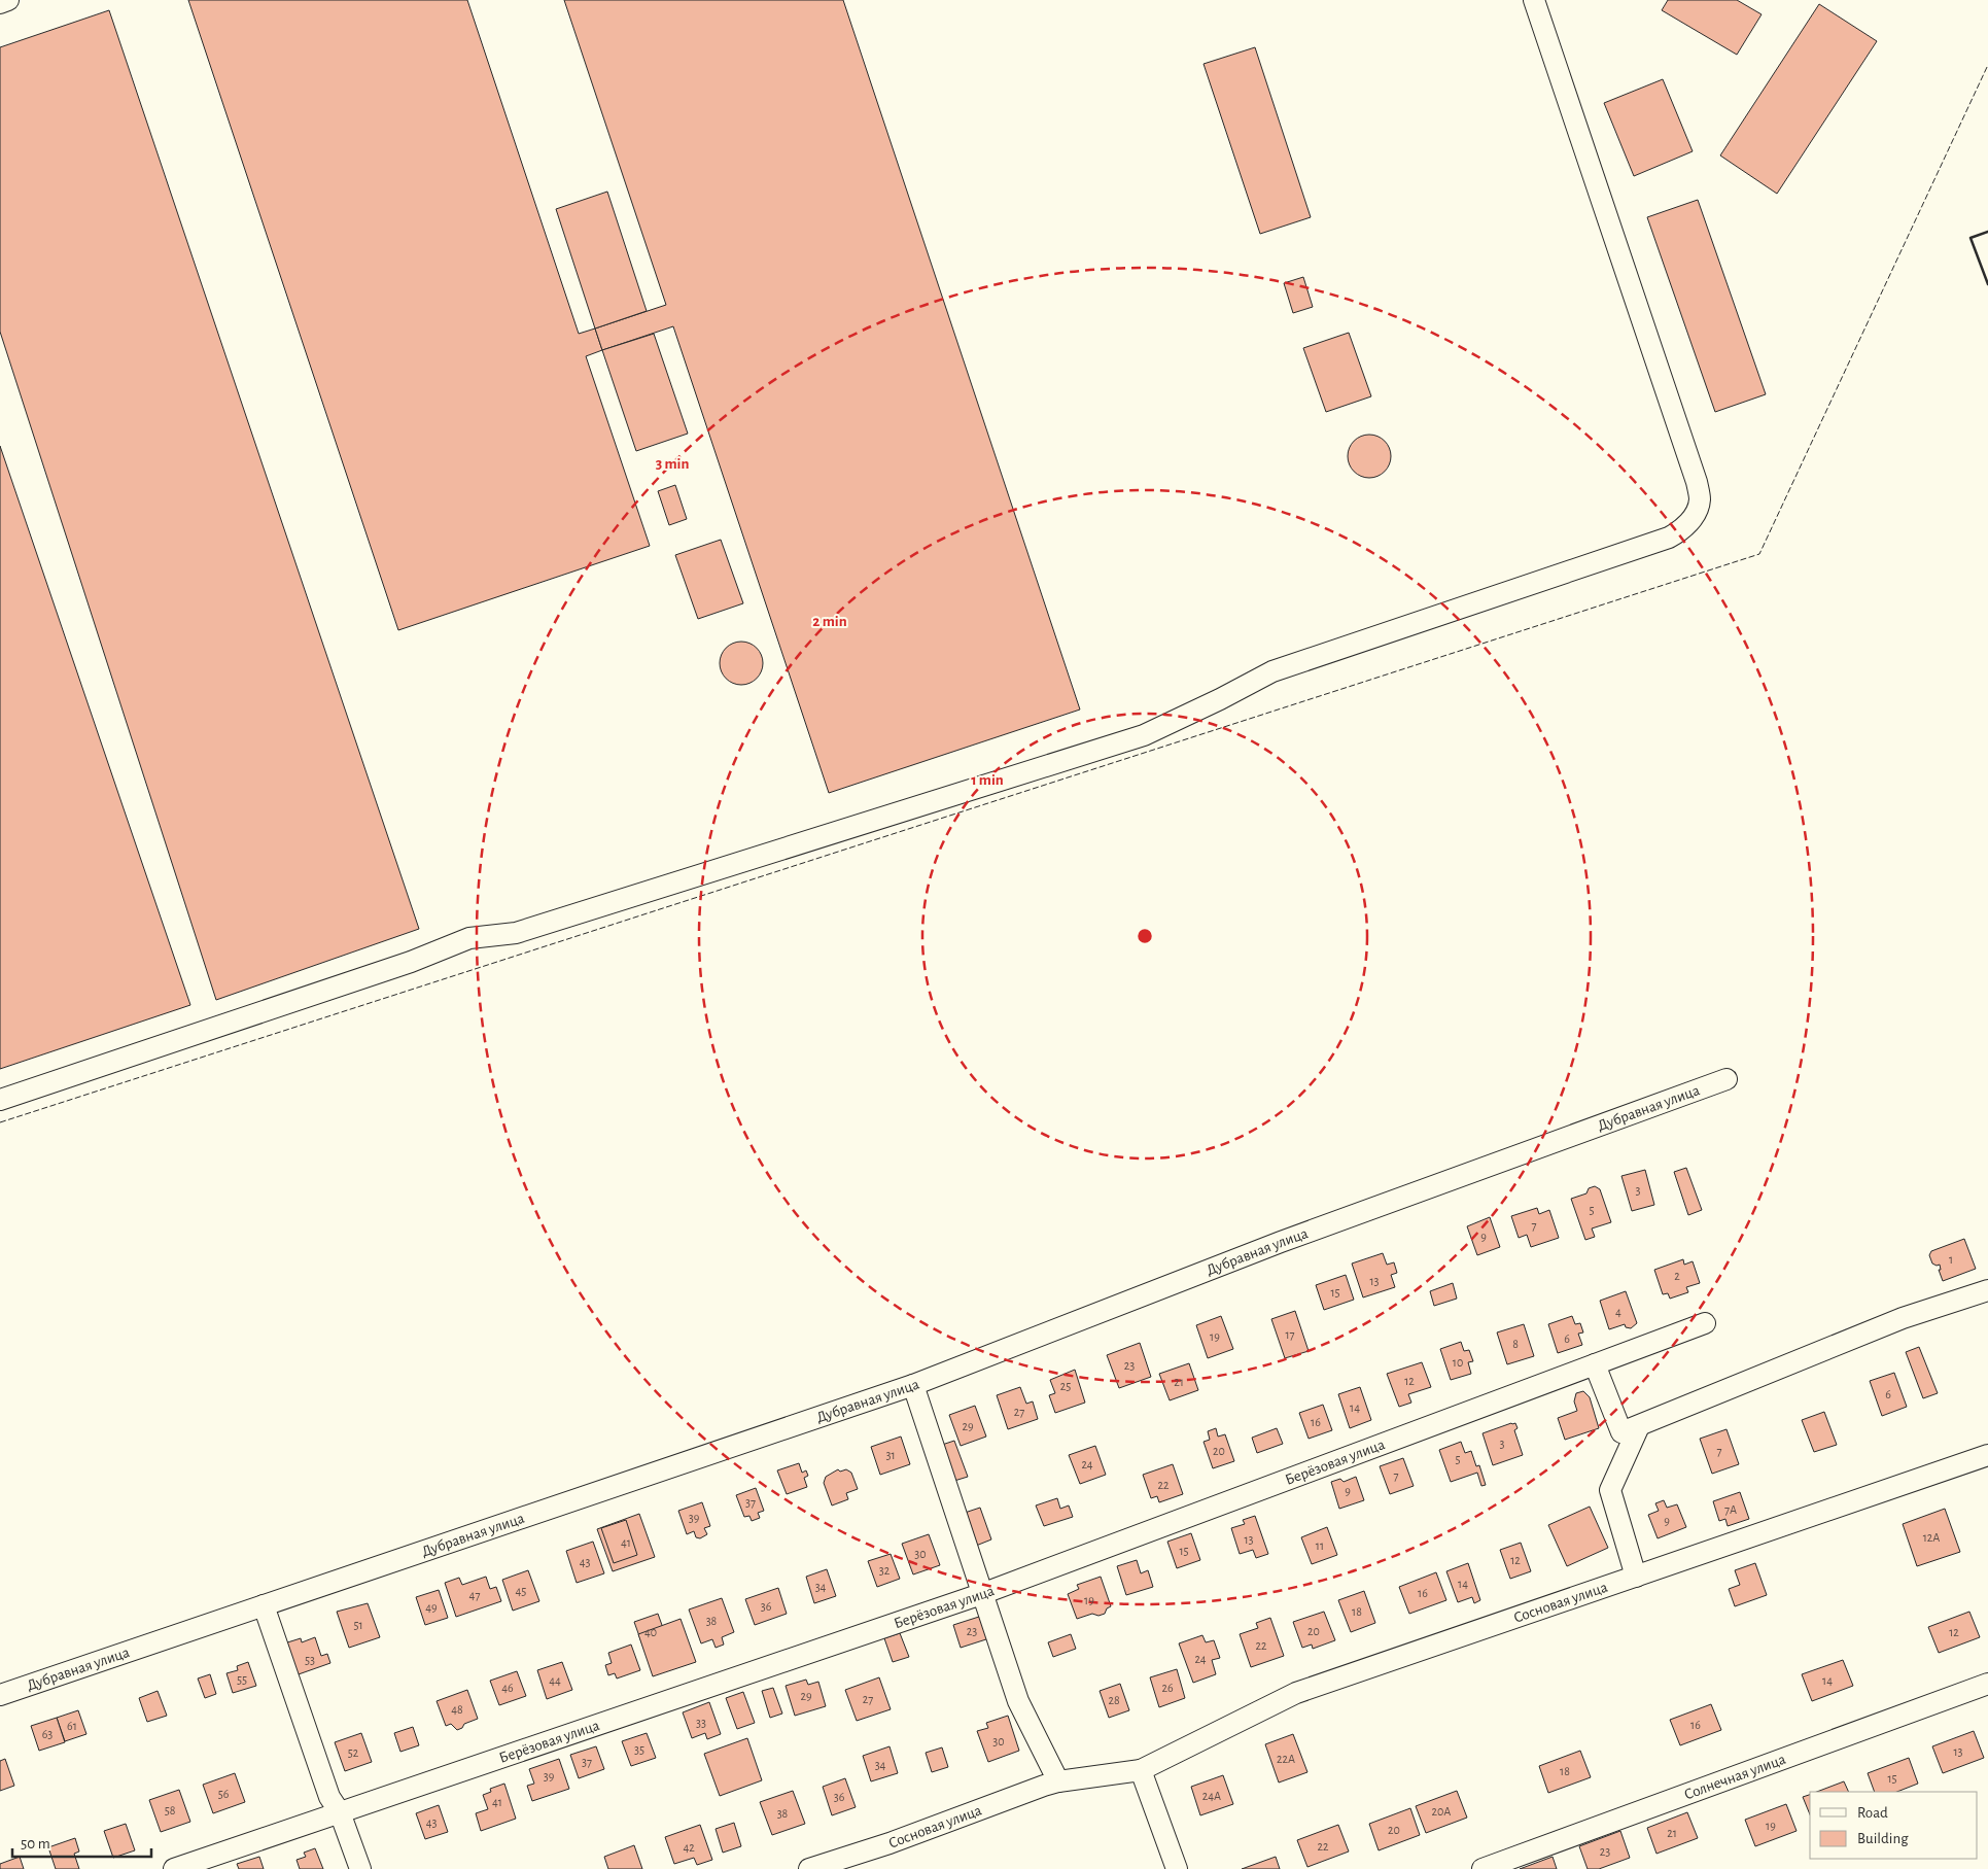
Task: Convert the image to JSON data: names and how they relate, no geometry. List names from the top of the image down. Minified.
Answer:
{"streets":{"street":["Дубравная улица","Берёзовая улица","Сосновая улица","Солнечная улица"]},"house_numbers":["3","5","7","9","1","2","13","15","4","17","19","6","8","10","23","12","21","25","6","14","27","16","29","3","20","7","31","5","24","7","22","9","37","7А","39","9","12А","13","41","11","15","30","12","43","32","14","34","45","16","47","19","36","49","18","38","51","23","20","40","12","22","24","53","55","44","14","46","26","29","27","28","48","33","16","61","63","30","35","13","52","22А","37","34","18","39","15","56","24А","36","41","58","20А","38","43","19","20","21","22","42","23"],"legend":["Road","Building"],"scale_bar":"50 m","rings":["3 min","2 min","1 min"]}
